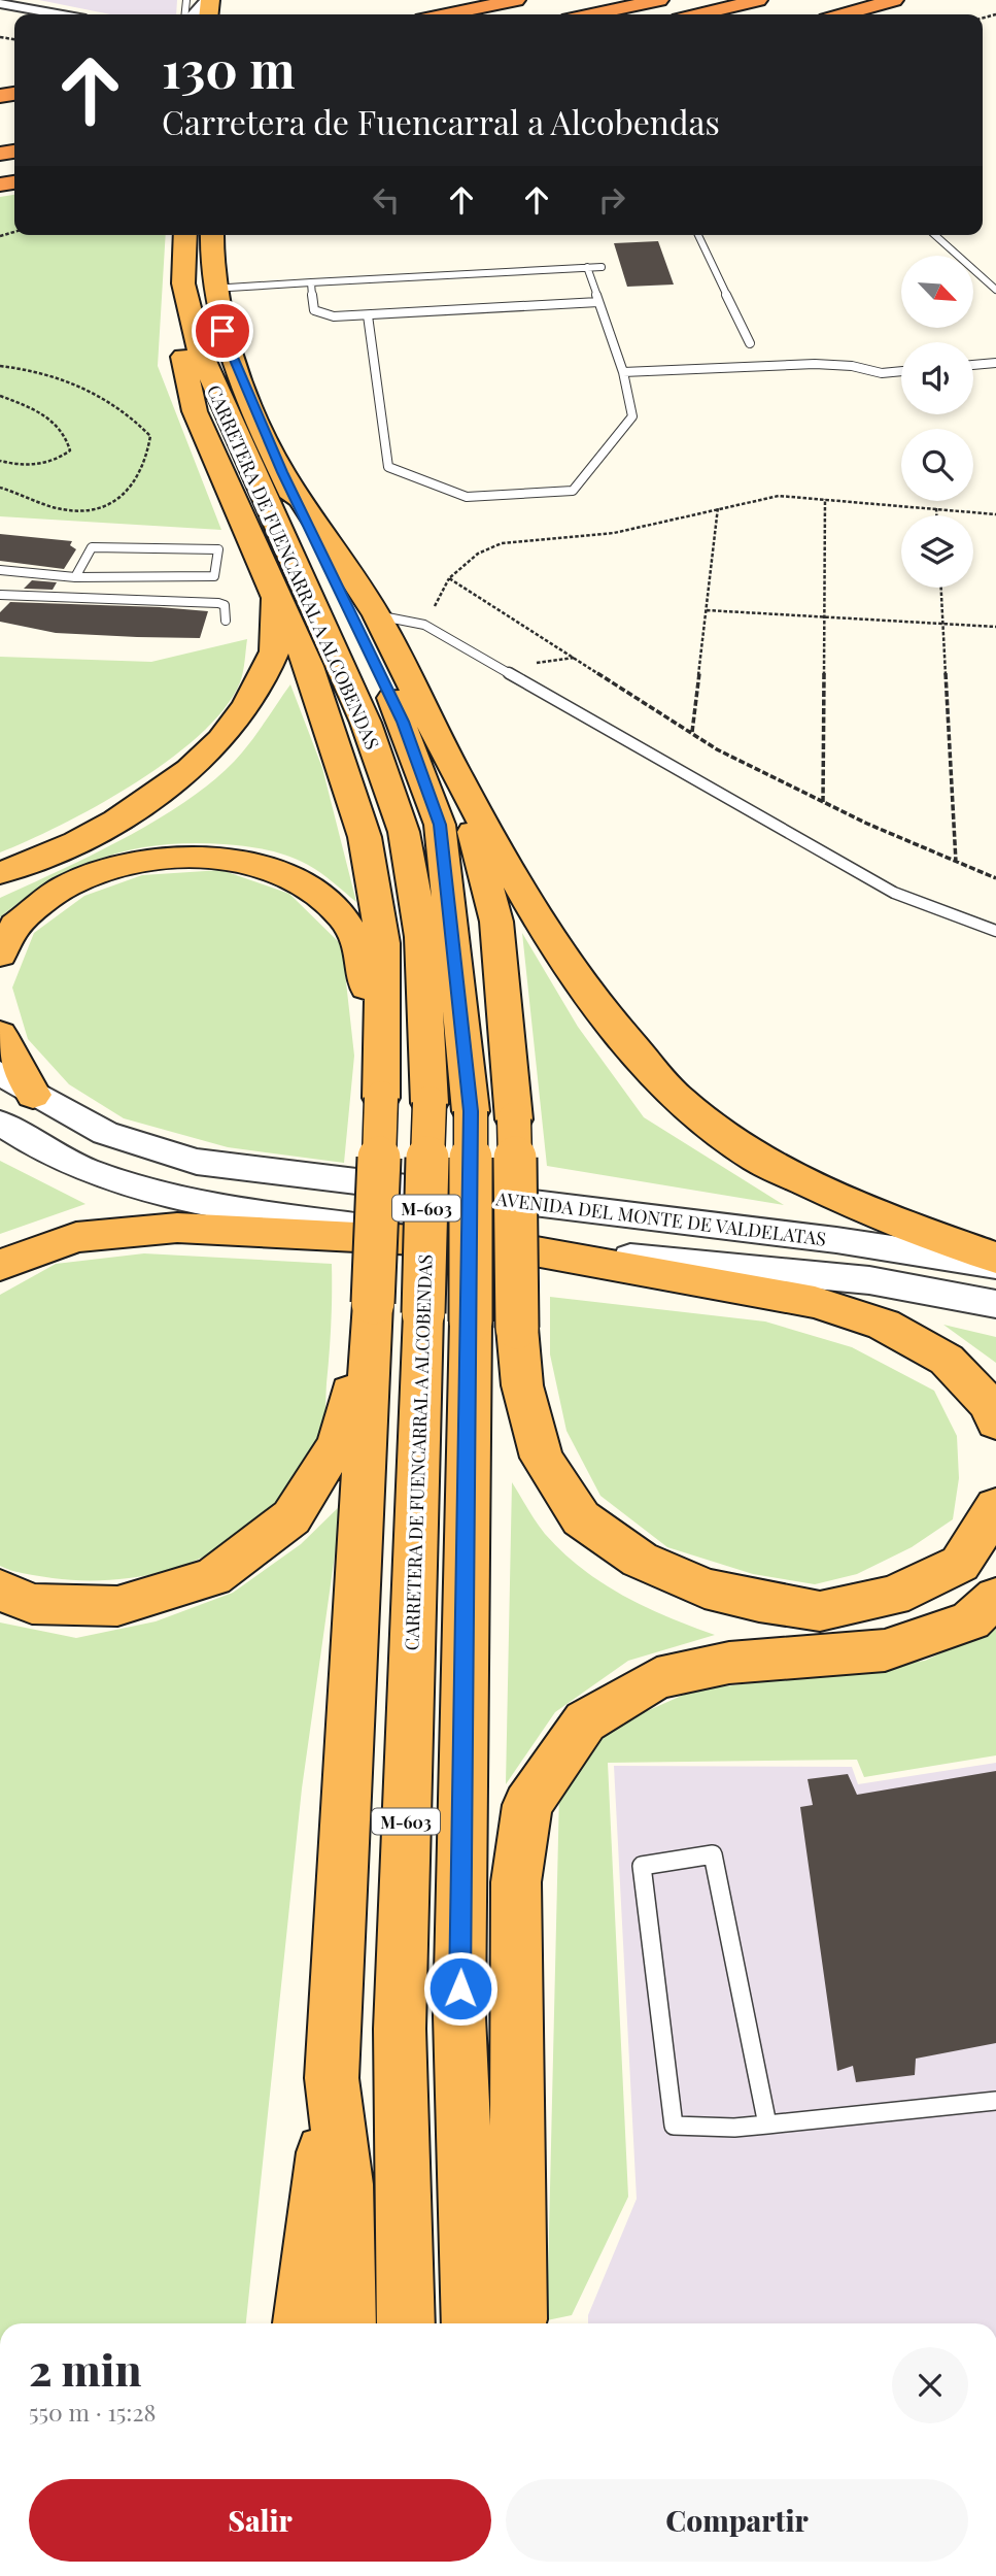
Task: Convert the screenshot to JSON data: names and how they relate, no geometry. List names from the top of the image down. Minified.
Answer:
{"streets":{"highway":["CARRETERA DE FUENCARRAL A ALCOBENDAS","M-603"],"street":["AVENIDA DEL MONTE DE VALDELATAS"]},"north":"bottom right","page":{"turn":["130 m","Carretera de Fuencarral a Alcobendas"],"heading":["2 min","550 m · 15:28"],"buttons":["Salir","Compartir"]}}
